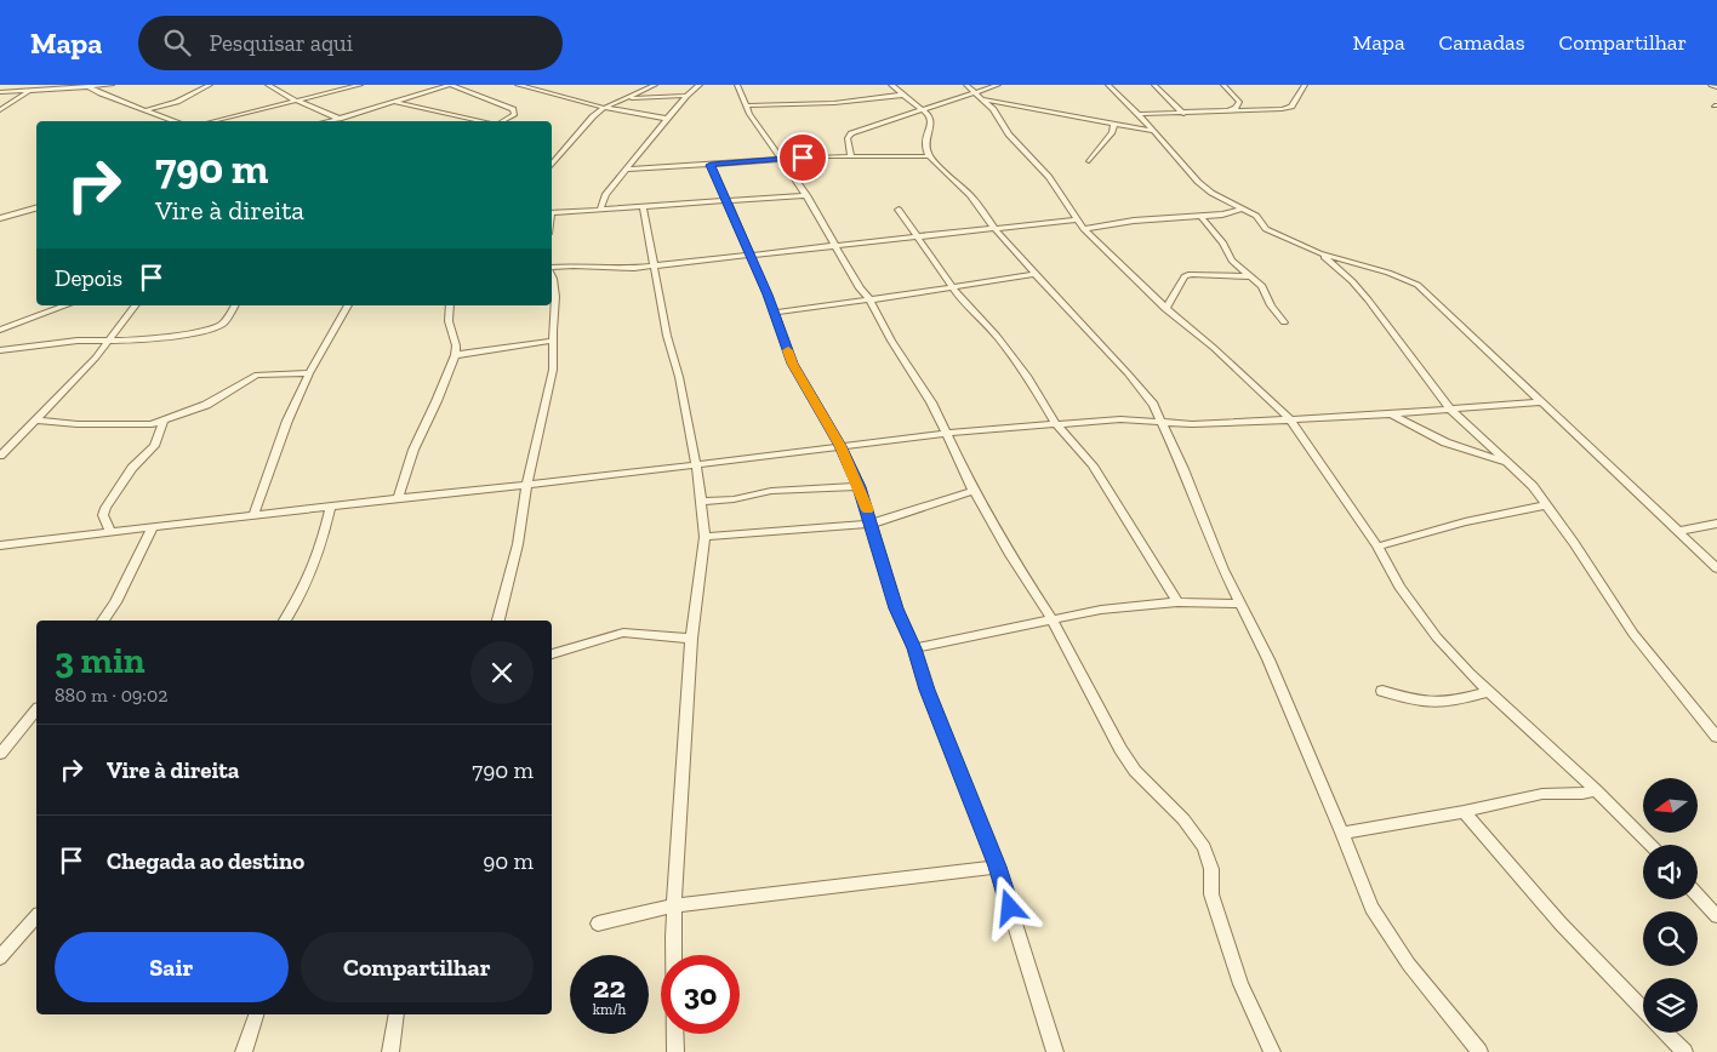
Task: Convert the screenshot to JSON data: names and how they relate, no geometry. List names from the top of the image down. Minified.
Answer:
{"north":"left","page":{"header":"Mapa","search":"Pesquisar aqui","nav":["Mapa","Camadas","Compartilhar"],"turn":["790 m","Vire à direita"],"then":"Depois","heading":["3 min","880 m · 09:02"],"list":[{"name":"Vire à direita","value":"790 m"},{"name":"Chegada ao destino","value":"90 m"}],"buttons":["Sair","Compartilhar"],"speed":"22 km/h","limit":"30"}}
